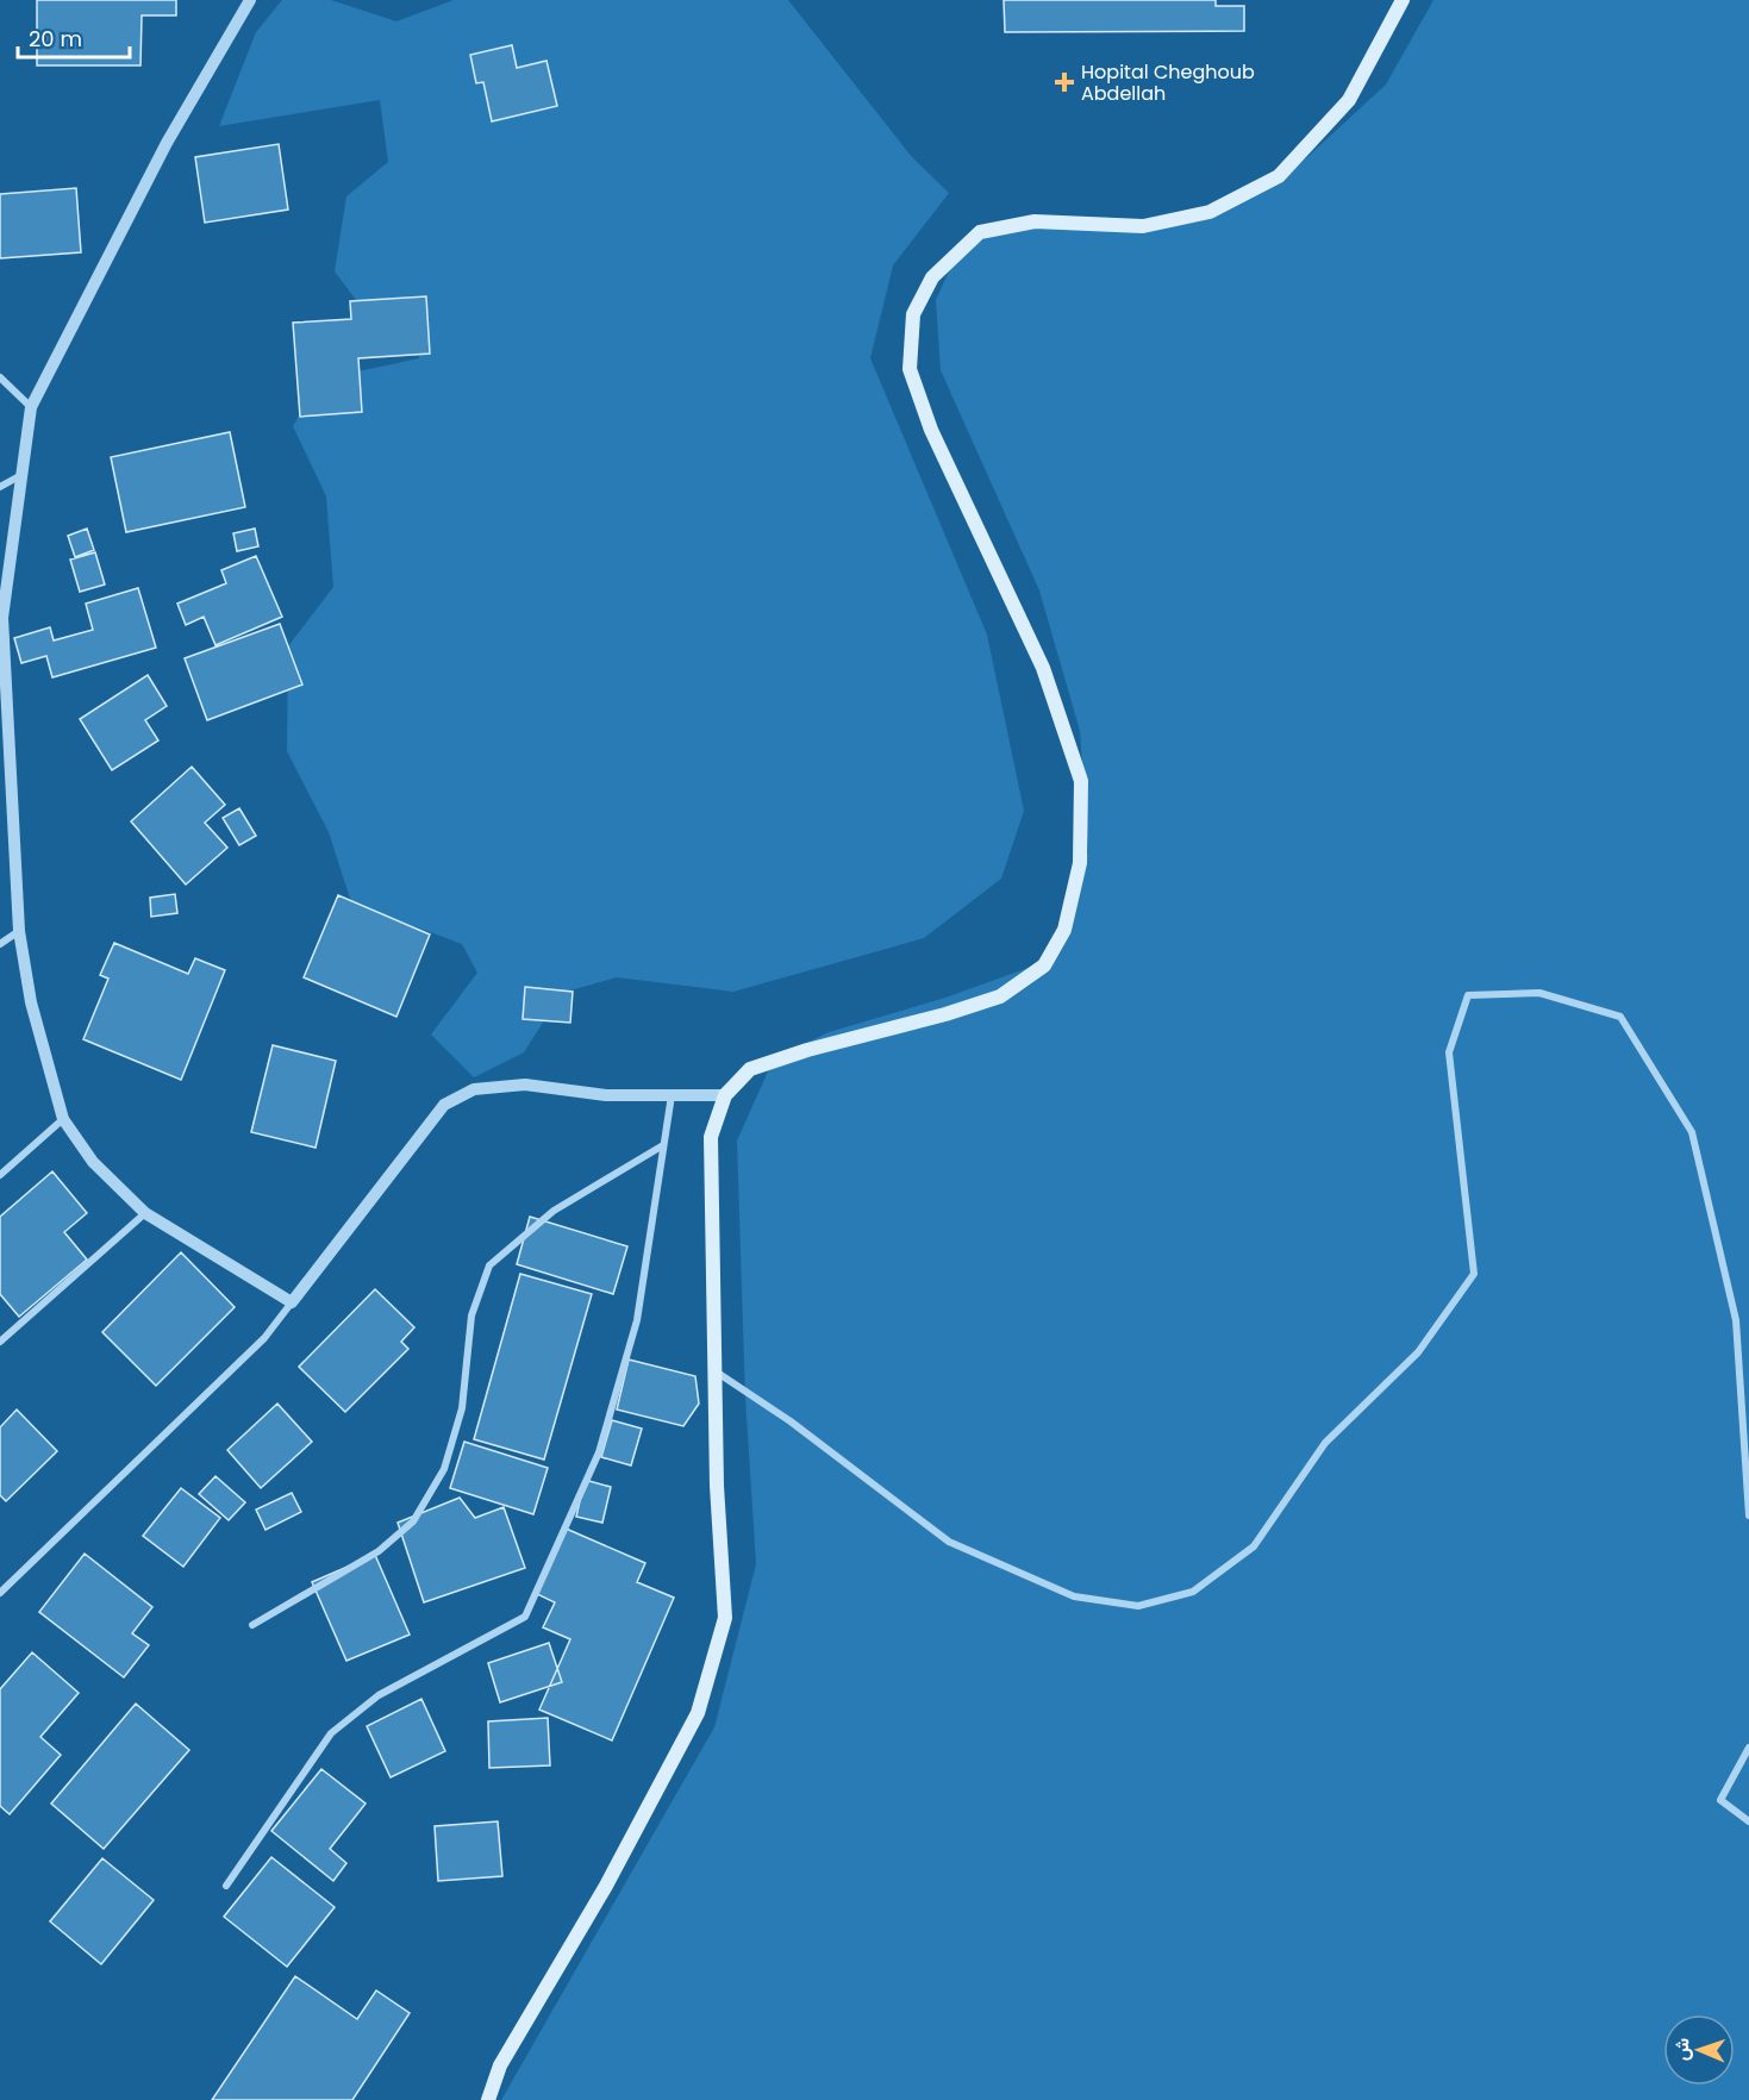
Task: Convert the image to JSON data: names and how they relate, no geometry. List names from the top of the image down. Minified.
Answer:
{"places":{"health":["Hopital Cheghoub Abdellah"]},"scale_bar":"20 m","north":"left"}
